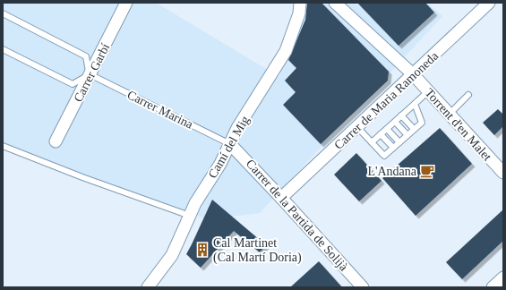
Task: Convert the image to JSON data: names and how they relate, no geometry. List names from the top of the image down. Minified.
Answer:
{"streets":{"street":["Carrer Garbí","Carrer de Maria Ramoneda","Torrent d'en Malet","Camí del Mig","Carrer de la Partida de Solijà"],"lane":["Carrer Marina"]},"crossings":[["Carrer Garbí","Carrer Marina"],["Carrer de Maria Ramoneda","Torrent d'en Malet"],["Carrer de Maria Ramoneda","Carrer de la Partida de Solijà"],["Carrer Marina","Camí del Mig"],["Carrer Marina","Carrer de la Partida de Solijà"],["Camí del Mig","Carrer de la Partida de Solijà"]],"places":{"cafe":["L'Andana"],"building":["Cal Martinet (Cal Martí Doria)"]}}
